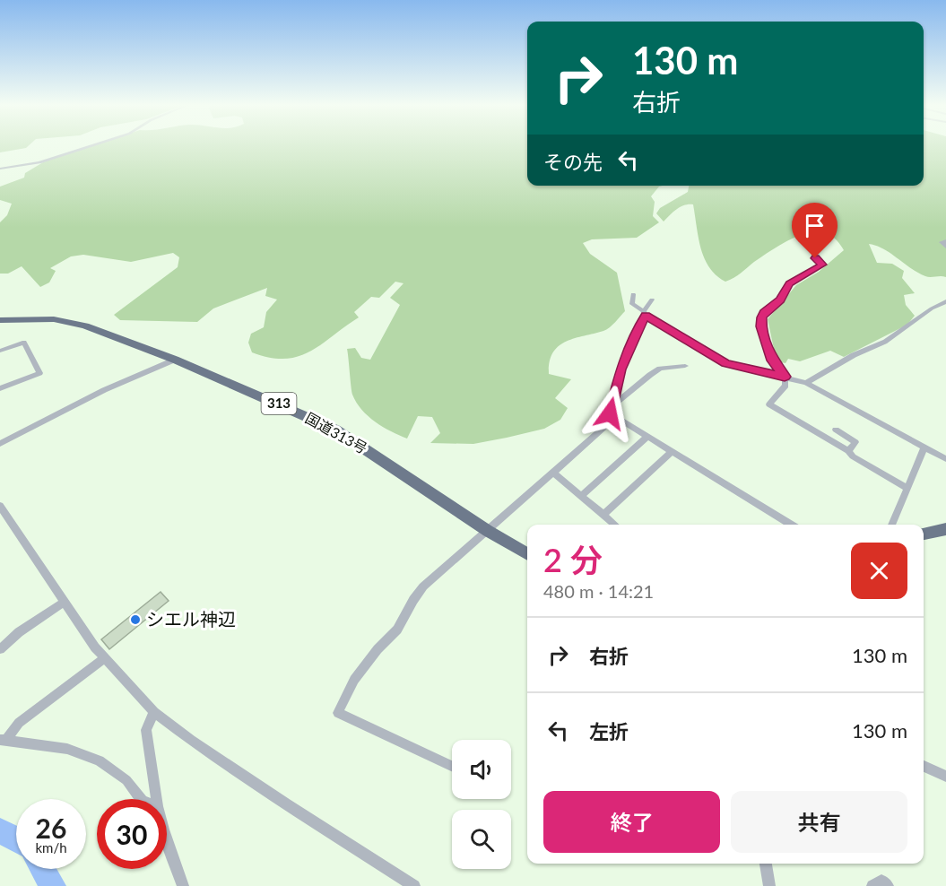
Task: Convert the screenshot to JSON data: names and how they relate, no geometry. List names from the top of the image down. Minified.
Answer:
{"streets":{"highway":["313","国道313号"]},"places":["シエル神辺"],"page":{"turn":["130 m","右折"],"then":"その先","heading":["2 分","480 m · 14:21"],"list":[{"name":"右折","value":"130 m"},{"name":"左折","value":"130 m"}],"buttons":["終了","共有"],"speed":"26 km/h","limit":"30"}}
